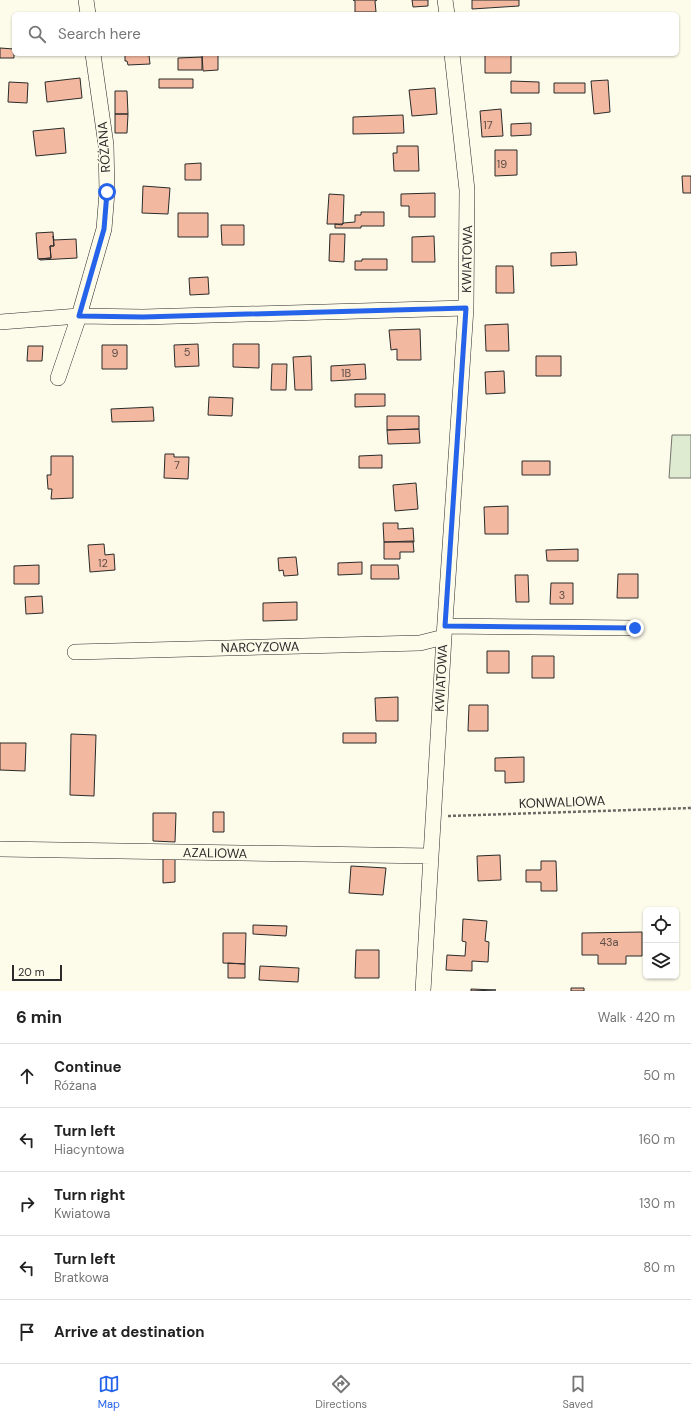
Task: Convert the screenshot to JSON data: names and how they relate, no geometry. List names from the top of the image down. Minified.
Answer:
{"streets":{"street":["RÓŻANA","KWIATOWA","NARCYZOWA","AZALIOWA"],"path":["KONWALIOWA"]},"crossings":[["KWIATOWA","NARCYZOWA"],["KWIATOWA","KONWALIOWA"],["KWIATOWA","AZALIOWA"]],"house_numbers":["17","19","5","9","1B","7","12","3","43a"],"scale_bar":"20 m","page":{"search":"Search here","scale":"20 m","heading":["6 min","Walk · 420 m"],"list":[["Continue","Różana","50 m"],["Turn left","Hiacyntowa","160 m"],["Turn right","Kwiatowa","130 m"],["Turn left","Bratkowa","80 m"],"Arrive at destination"],"nav":["Map","Directions","Saved"]}}
